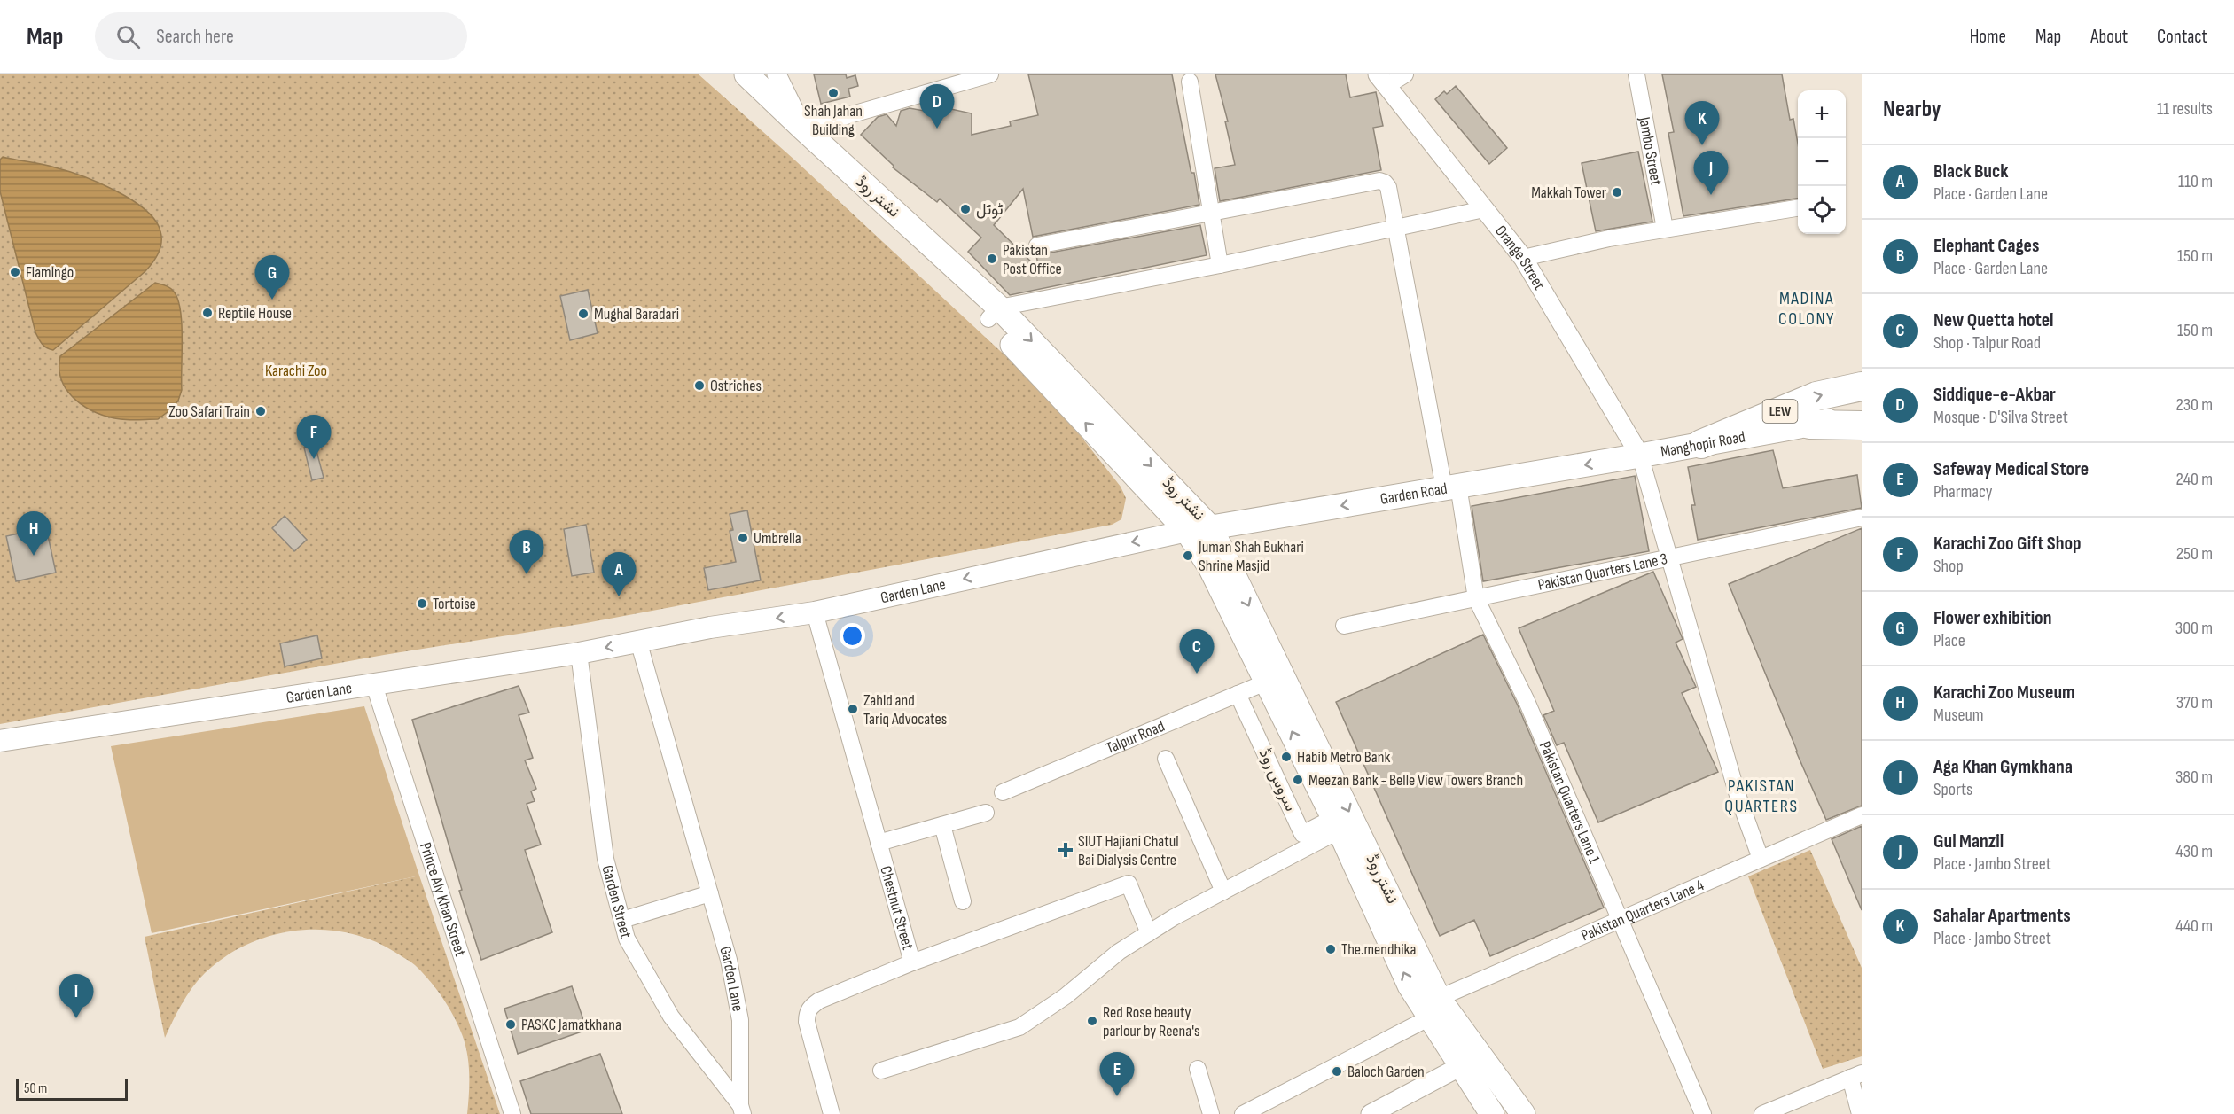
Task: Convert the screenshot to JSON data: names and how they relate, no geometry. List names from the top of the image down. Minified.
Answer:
{"streets":{"highway":["LEW"],"main road":["نشتر روڈ","Manghopir Road","Garden Road","Garden Lane"],"street":["Jambo Street","Orange Street","Pakistan Quarters Lane 3","Talpur Road","سروس روڈ","Pakistan Quarters Lane 1","Prince Aly Khan Street","Garden Street","Chestnut Street","Pakistan Quarters Lane 4"]},"crossings":[["نشتر روڈ","Garden Road"],["نشتر روڈ","Garden Lane"],["نشتر روڈ","Talpur Road"],["نشتر روڈ","سروس روڈ"],["نشتر روڈ","Pakistan Quarters Lane 4"],["Orange Street","Manghopir Road"],["Orange Street","Garden Road"],["LEW","Manghopir Road"],["Manghopir Road","Garden Road"],["Garden Road","Garden Lane"],["Garden Road","Pakistan Quarters Lane 1"],["Pakistan Quarters Lane 3","Pakistan Quarters Lane 1"],["Garden Lane","Prince Aly Khan Street"],["Garden Lane","Garden Street"],["Garden Lane","Chestnut Street"],["Talpur Road","سروس روڈ"],["Pakistan Quarters Lane 1","Pakistan Quarters Lane 4"]],"one_way":["Garden Road","Garden Lane"],"districts":["MADINA COLONY","PAKISTAN QUARTERS"],"parks":["Karachi Zoo"],"places":{"other":["Shah Jahan Building","Makkah Tower","ٹوٹل","Pakistan Post Office","Flamingo","Reptile House","Mughal Baradari","Ostriches","Zoo Safari Train","Umbrella","Juman Shah Bukhari Shrine Masjid","Tortoise","Zahid and Tariq Advocates","Habib Metro Bank","Meezan Bank - Belle View Towers Branch","The.mendhika","Red Rose beauty parlour by Reena's","PASKC Jamatkhana","Baloch Garden"],"health":["SIUT Hajiani Chatul Bai Dialysis Centre"]},"scale_bar":"50 m","page":{"header":"Map","search":"Search here","nav":["Home","Map","About","Contact"],"heading":["Nearby","11 results"],"pins":["D","K","J","G","F","H","B","A","C","I","E"],"map_buttons":["+","−"],"list":[{"mark":"A","name":"Black Buck","note":"Place · Garden Lane","value":"110 m"},{"mark":"B","name":"Elephant Cages","note":"Place · Garden Lane","value":"150 m"},{"mark":"C","name":"New Quetta hotel","note":"Shop · Talpur Road","value":"150 m"},{"mark":"D","name":"Siddique-e-Akbar","note":"Mosque · D'Silva Street","value":"230 m"},{"mark":"E","name":"Safeway Medical Store","note":"Pharmacy","value":"240 m"},{"mark":"F","name":"Karachi Zoo Gift Shop","note":"Shop","value":"250 m"},{"mark":"G","name":"Flower exhibition","note":"Place","value":"300 m"},{"mark":"H","name":"Karachi Zoo Museum","note":"Museum","value":"370 m"},{"mark":"I","name":"Aga Khan Gymkhana","note":"Sports","value":"380 m"},{"mark":"J","name":"Gul Manzil","note":"Place · Jambo Street","value":"430 m"},{"mark":"K","name":"Sahalar Apartments","note":"Place · Jambo Street","value":"440 m"}],"scale":"50 m"}}
